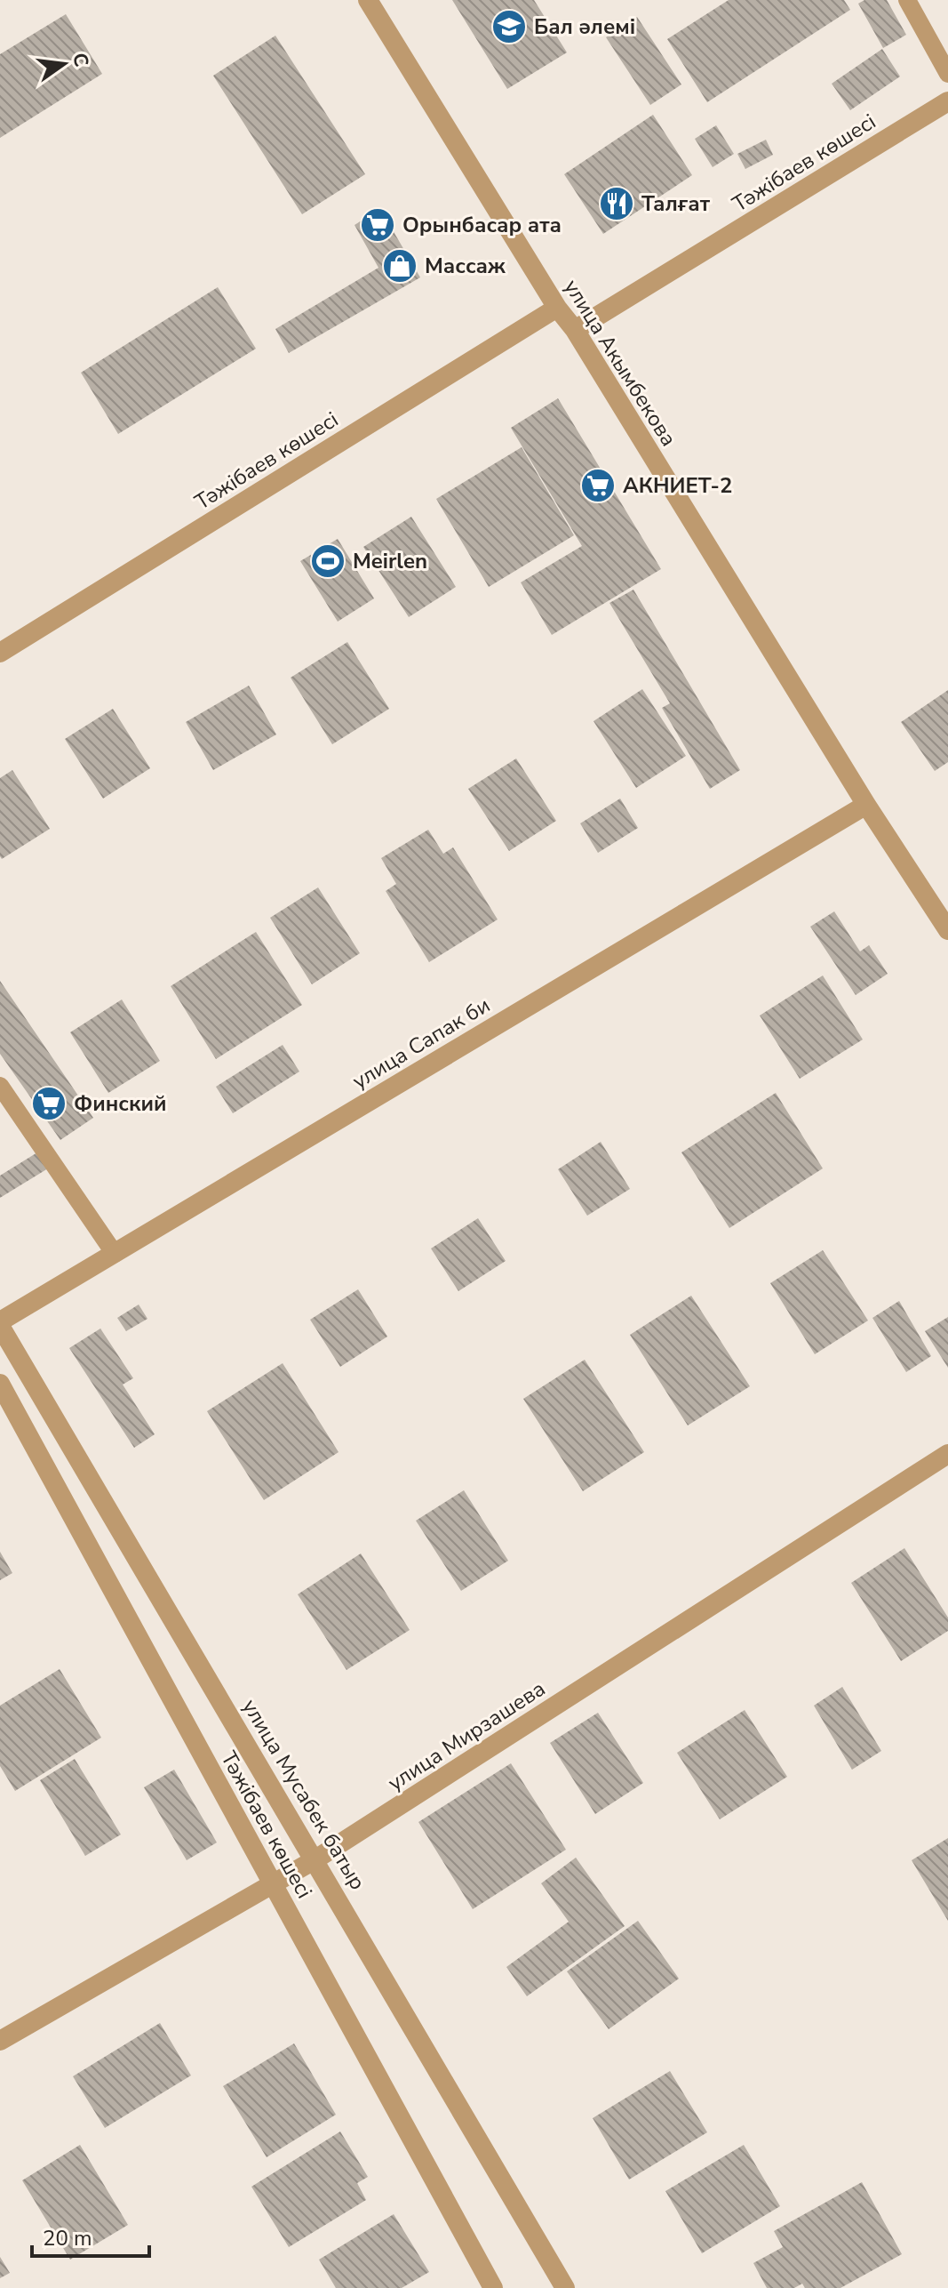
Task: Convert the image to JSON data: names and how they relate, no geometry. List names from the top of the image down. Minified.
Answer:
{"streets":{"street":["Тәжібаев көшесі","улица Акымбекова","улица Сапак би","улица Мирзашева","улица Мусабек батыр"]},"crossings":[["Тәжібаев көшесі","улица Акымбекова"],["улица Акымбекова","улица Сапак би"],["улица Сапак би","улица Мусабек батыр"],["улица Мирзашева","улица Мусабек батыр"]],"places":{"school or university":["Бал әлемі"],"restaurant":["Талғат"],"supermarket":["Орынбасар ата","АКНИЕТ-2","Финский"],"shop":["Массаж"],"sports":["Meirlen"]},"scale_bar":"20 m","north":"right"}
